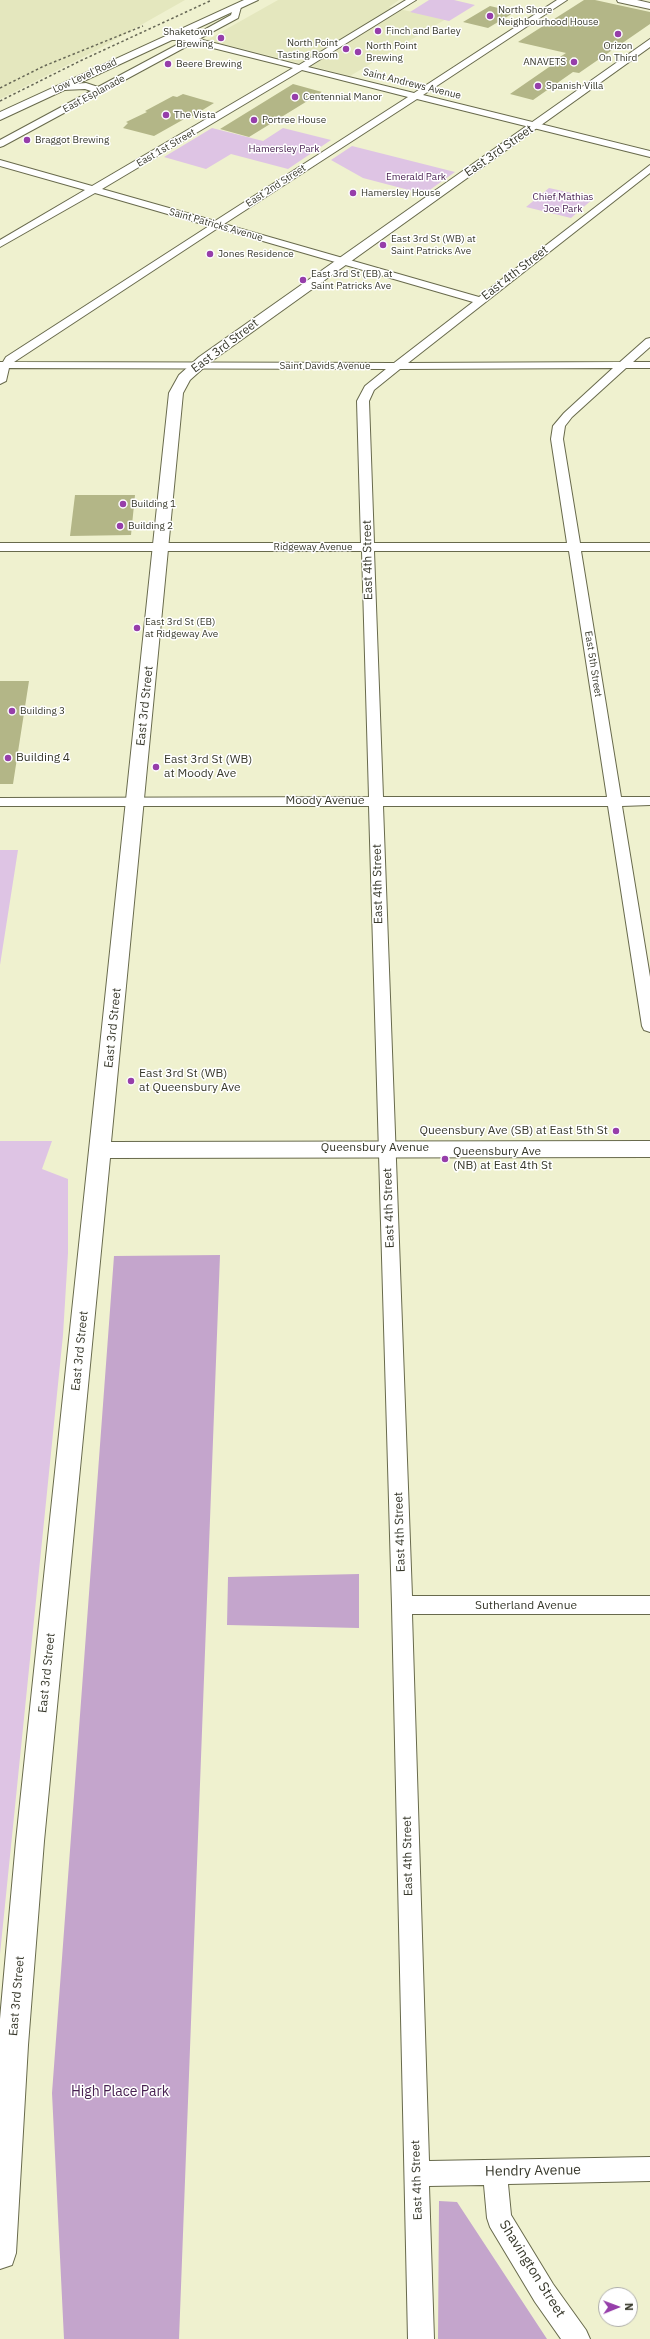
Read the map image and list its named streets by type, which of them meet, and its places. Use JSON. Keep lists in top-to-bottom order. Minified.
{"streets":{"street":["Low Level Road","Saint Andrews Avenue","East Esplanade","East 1st Street","East 3rd Street","East 2nd Street","Saint Patricks Avenue","East 4th Street","Saint Davids Avenue","Ridgeway Avenue","East 5th Street","Moody Avenue","Queensbury Avenue","Sutherland Avenue","Hendry Avenue","Shavington Street"]},"crossings":[["Low Level Road","Saint Andrews Avenue"],["Low Level Road","East Esplanade"],["Saint Andrews Avenue","East Esplanade"],["Saint Andrews Avenue","East 1st Street"],["Saint Andrews Avenue","East 3rd Street"],["Saint Andrews Avenue","East 2nd Street"],["East 1st Street","Saint Patricks Avenue"],["East 3rd Street","Saint Patricks Avenue"],["East 3rd Street","Saint Davids Avenue"],["East 3rd Street","Ridgeway Avenue"],["East 3rd Street","Moody Avenue"],["East 3rd Street","Queensbury Avenue"],["East 2nd Street","Saint Patricks Avenue"],["East 2nd Street","Saint Davids Avenue"],["Saint Patricks Avenue","East 4th Street"],["East 4th Street","Saint Davids Avenue"],["East 4th Street","Ridgeway Avenue"],["East 4th Street","Moody Avenue"],["East 4th Street","Queensbury Avenue"],["East 4th Street","Sutherland Avenue"],["East 4th Street","Hendry Avenue"],["Saint Davids Avenue","East 5th Street"],["Ridgeway Avenue","East 5th Street"],["East 5th Street","Moody Avenue"],["Hendry Avenue","Shavington Street"]],"parks":["Hamersley Park","Emerald Park","Chief Mathias Joe Park","High Place Park"],"places":["North Shore Neighbourhood House","Finch and Barley","Orizon On Third","Shaketown Brewing","North Point Tasting Room","North Point Brewing","ANAVETS","Beere Brewing","Spanish Villa","Centennial Manor","The Vista","Portree House","Braggot Brewing","Hamersley House","East 3rd St (WB) at Saint Patricks Ave","Jones Residence","East 3rd St (EB) at Saint Patricks Ave","Building 1","Building 2","East 3rd St (EB) at Ridgeway Ave","Building 3","Building 4","East 3rd St (WB) at Moody Ave","East 3rd St (WB) at Queensbury Ave","Queensbury Ave (SB) at East 5th St","Queensbury Ave (NB) at East 4th St"],"north":"right"}
